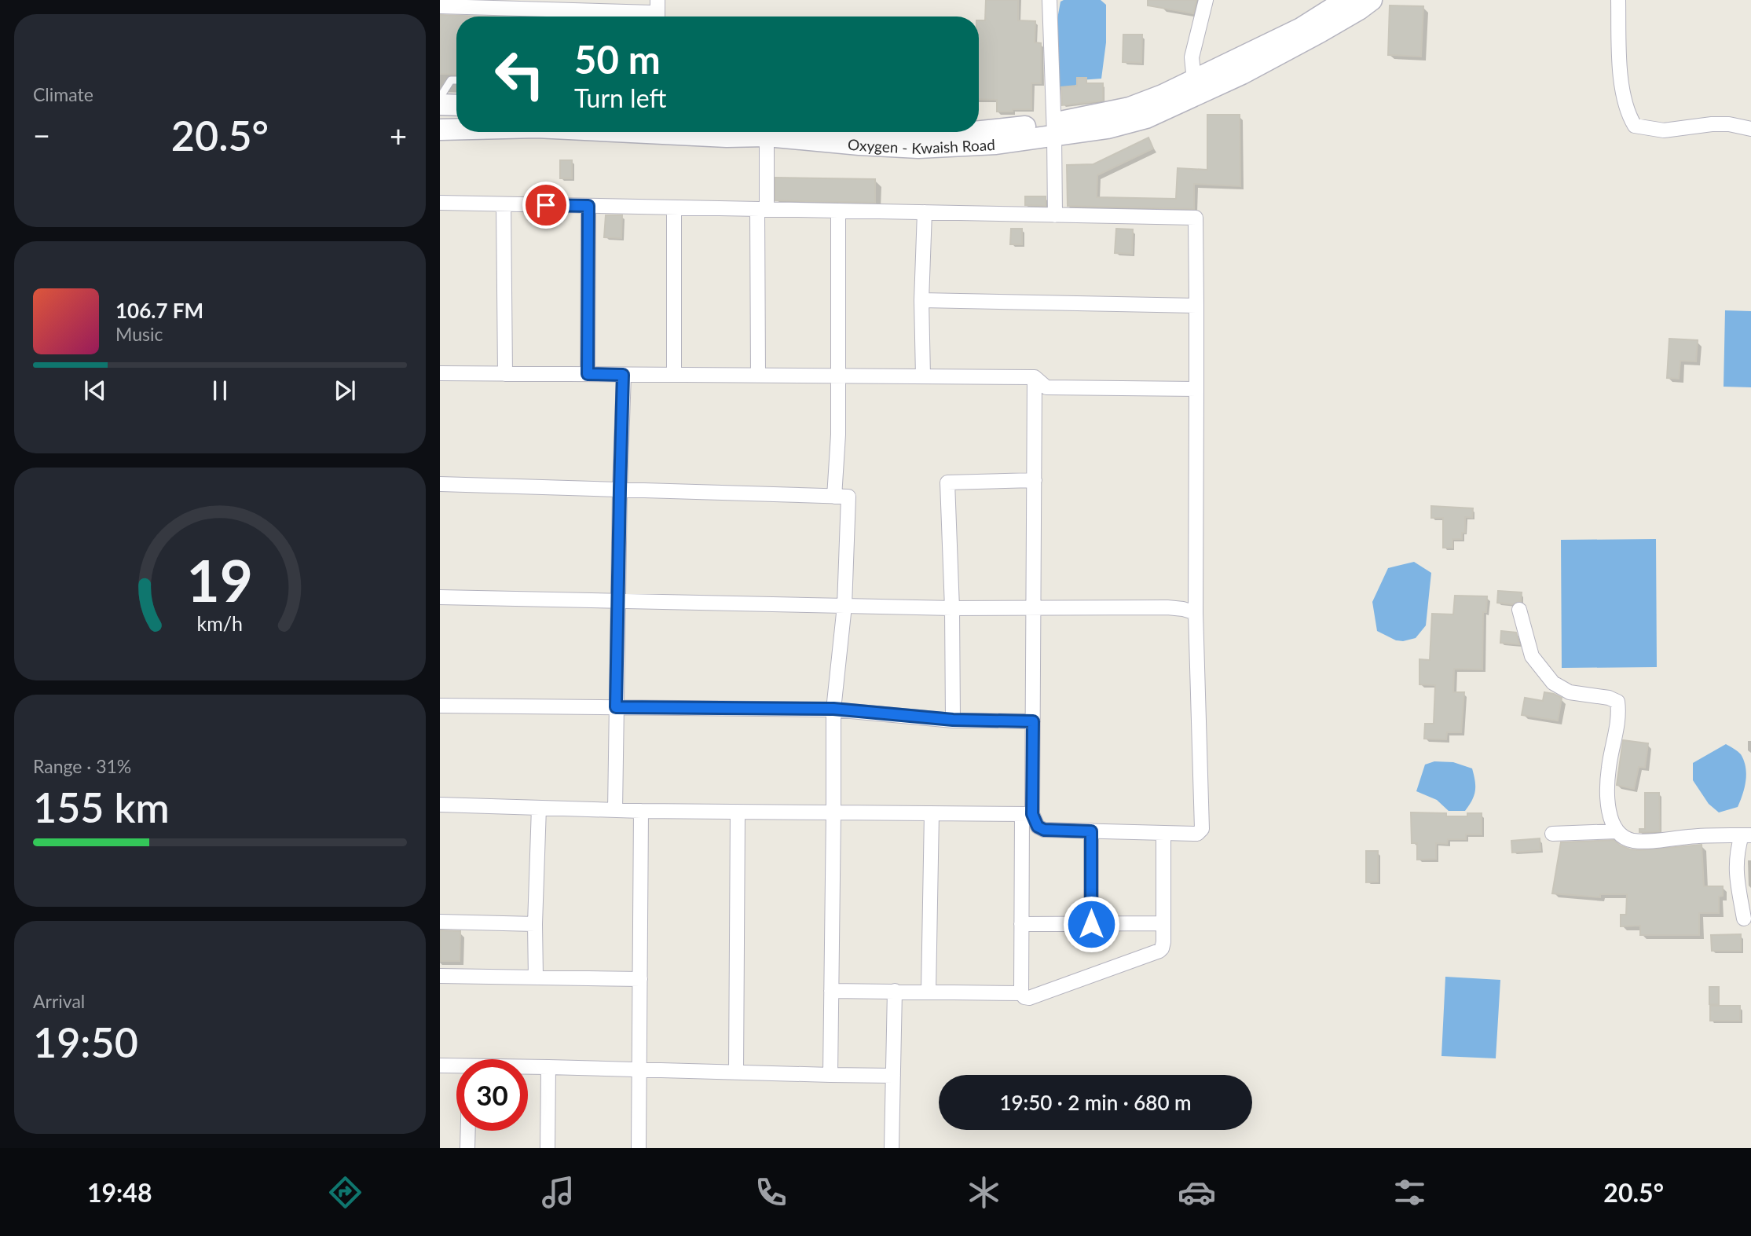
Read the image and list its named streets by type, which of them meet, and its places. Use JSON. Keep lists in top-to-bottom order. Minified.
{"streets":{"main road":["Oxygen - Kwaish Road"]},"page":{"tile":["Climate",["Range · 31%","155 km"],["Arrival","19:50"]],"turn":["50 m","Turn left"],"heat":["−","20.5°","+"],"song":["106.7 FM","Music"],"limit":"30","trip":"19:50 · 2 min · 680 m","tabs":["19:48","20.5°"],"gauge":["19","km/h"]}}
